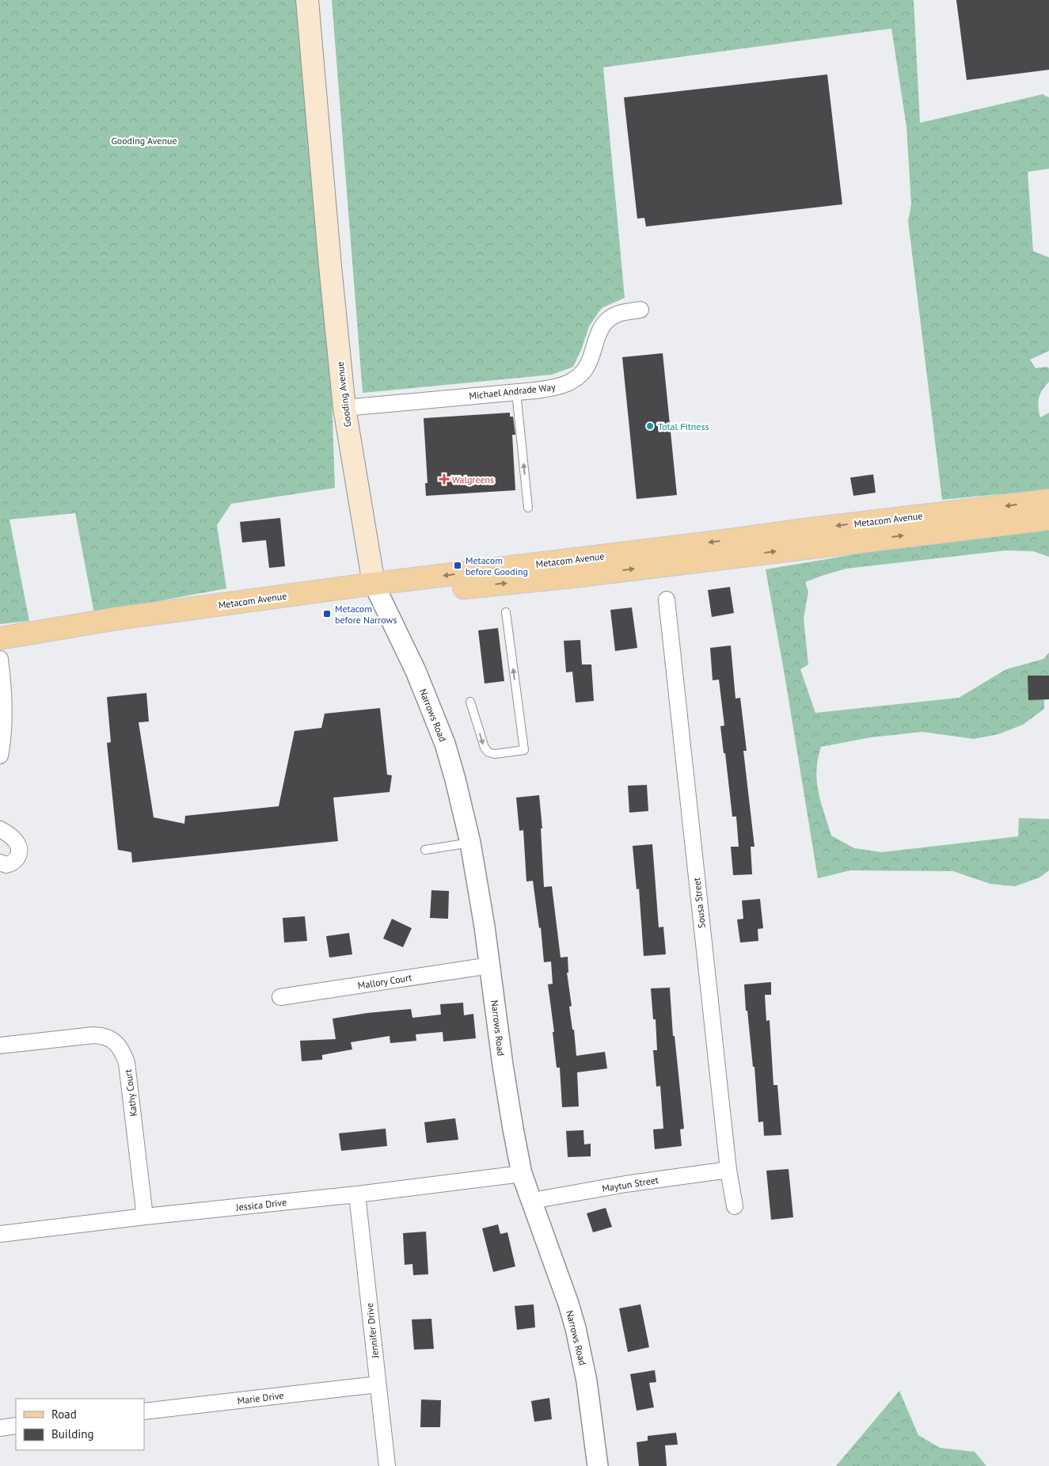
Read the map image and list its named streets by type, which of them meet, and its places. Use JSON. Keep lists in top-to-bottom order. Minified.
{"streets":{"main road":["Gooding Avenue","Metacom Avenue"],"street":["Michael Andrade Way","Narrows Road","Sousa Street","Mallory Court","Kathy Court","Maytun Street","Jessica Drive","Jennifer Drive","Marie Drive"]},"crossings":[["Michael Andrade Way","Gooding Avenue"],["Gooding Avenue","Metacom Avenue"],["Gooding Avenue","Narrows Road"],["Metacom Avenue","Narrows Road"],["Narrows Road","Mallory Court"],["Narrows Road","Maytun Street"],["Narrows Road","Jessica Drive"],["Sousa Street","Maytun Street"],["Kathy Court","Jessica Drive"],["Jessica Drive","Jennifer Drive"],["Jennifer Drive","Marie Drive"]],"parks":["Gooding Avenue"],"places":{"other":["Total Fitness"],"health":["Walgreens"],"transit":["Metacom before Gooding","Metacom before Narrows"]},"legend":["Road","Building"]}
